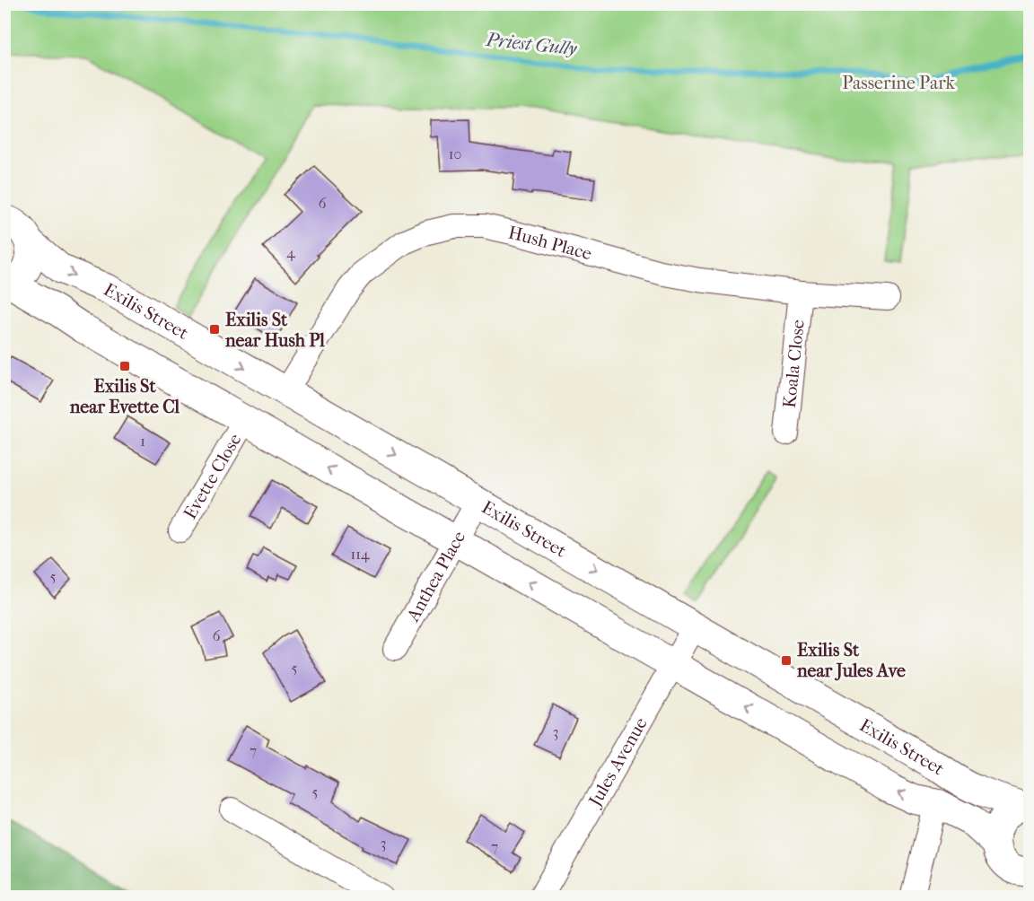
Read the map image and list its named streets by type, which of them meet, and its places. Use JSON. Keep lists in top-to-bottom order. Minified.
{"streets":{"street":["Hush Place","Exilis Street","Koala Close","Evette Close","Anthea Place","Jules Avenue"]},"crossings":[["Hush Place","Exilis Street"],["Hush Place","Koala Close"],["Exilis Street","Evette Close"],["Exilis Street","Anthea Place"],["Exilis Street","Jules Avenue"]],"water":["Priest Gully"],"parks":["Passerine Park"],"places":{"transit":["Exilis St near Hush Pl","Exilis St near Evette Cl","Exilis St near Jules Ave"]},"house_numbers":["10","6","4","1","114","5","6","5","3","7","5","3","7"]}
